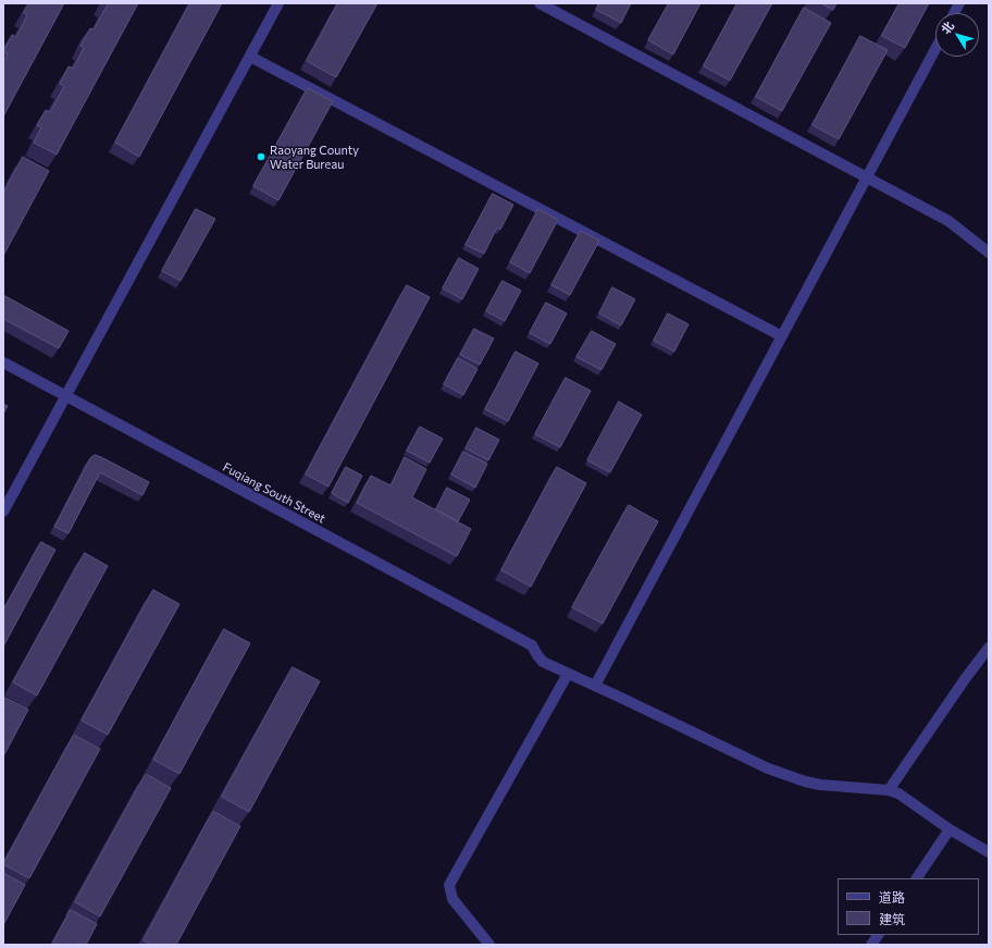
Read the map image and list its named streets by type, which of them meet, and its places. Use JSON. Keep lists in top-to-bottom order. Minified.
{"streets":{"street":["Fuqiang South Street"]},"places":["Raoyang County Water Bureau"],"legend":["道路","建筑"],"north":"top left"}
